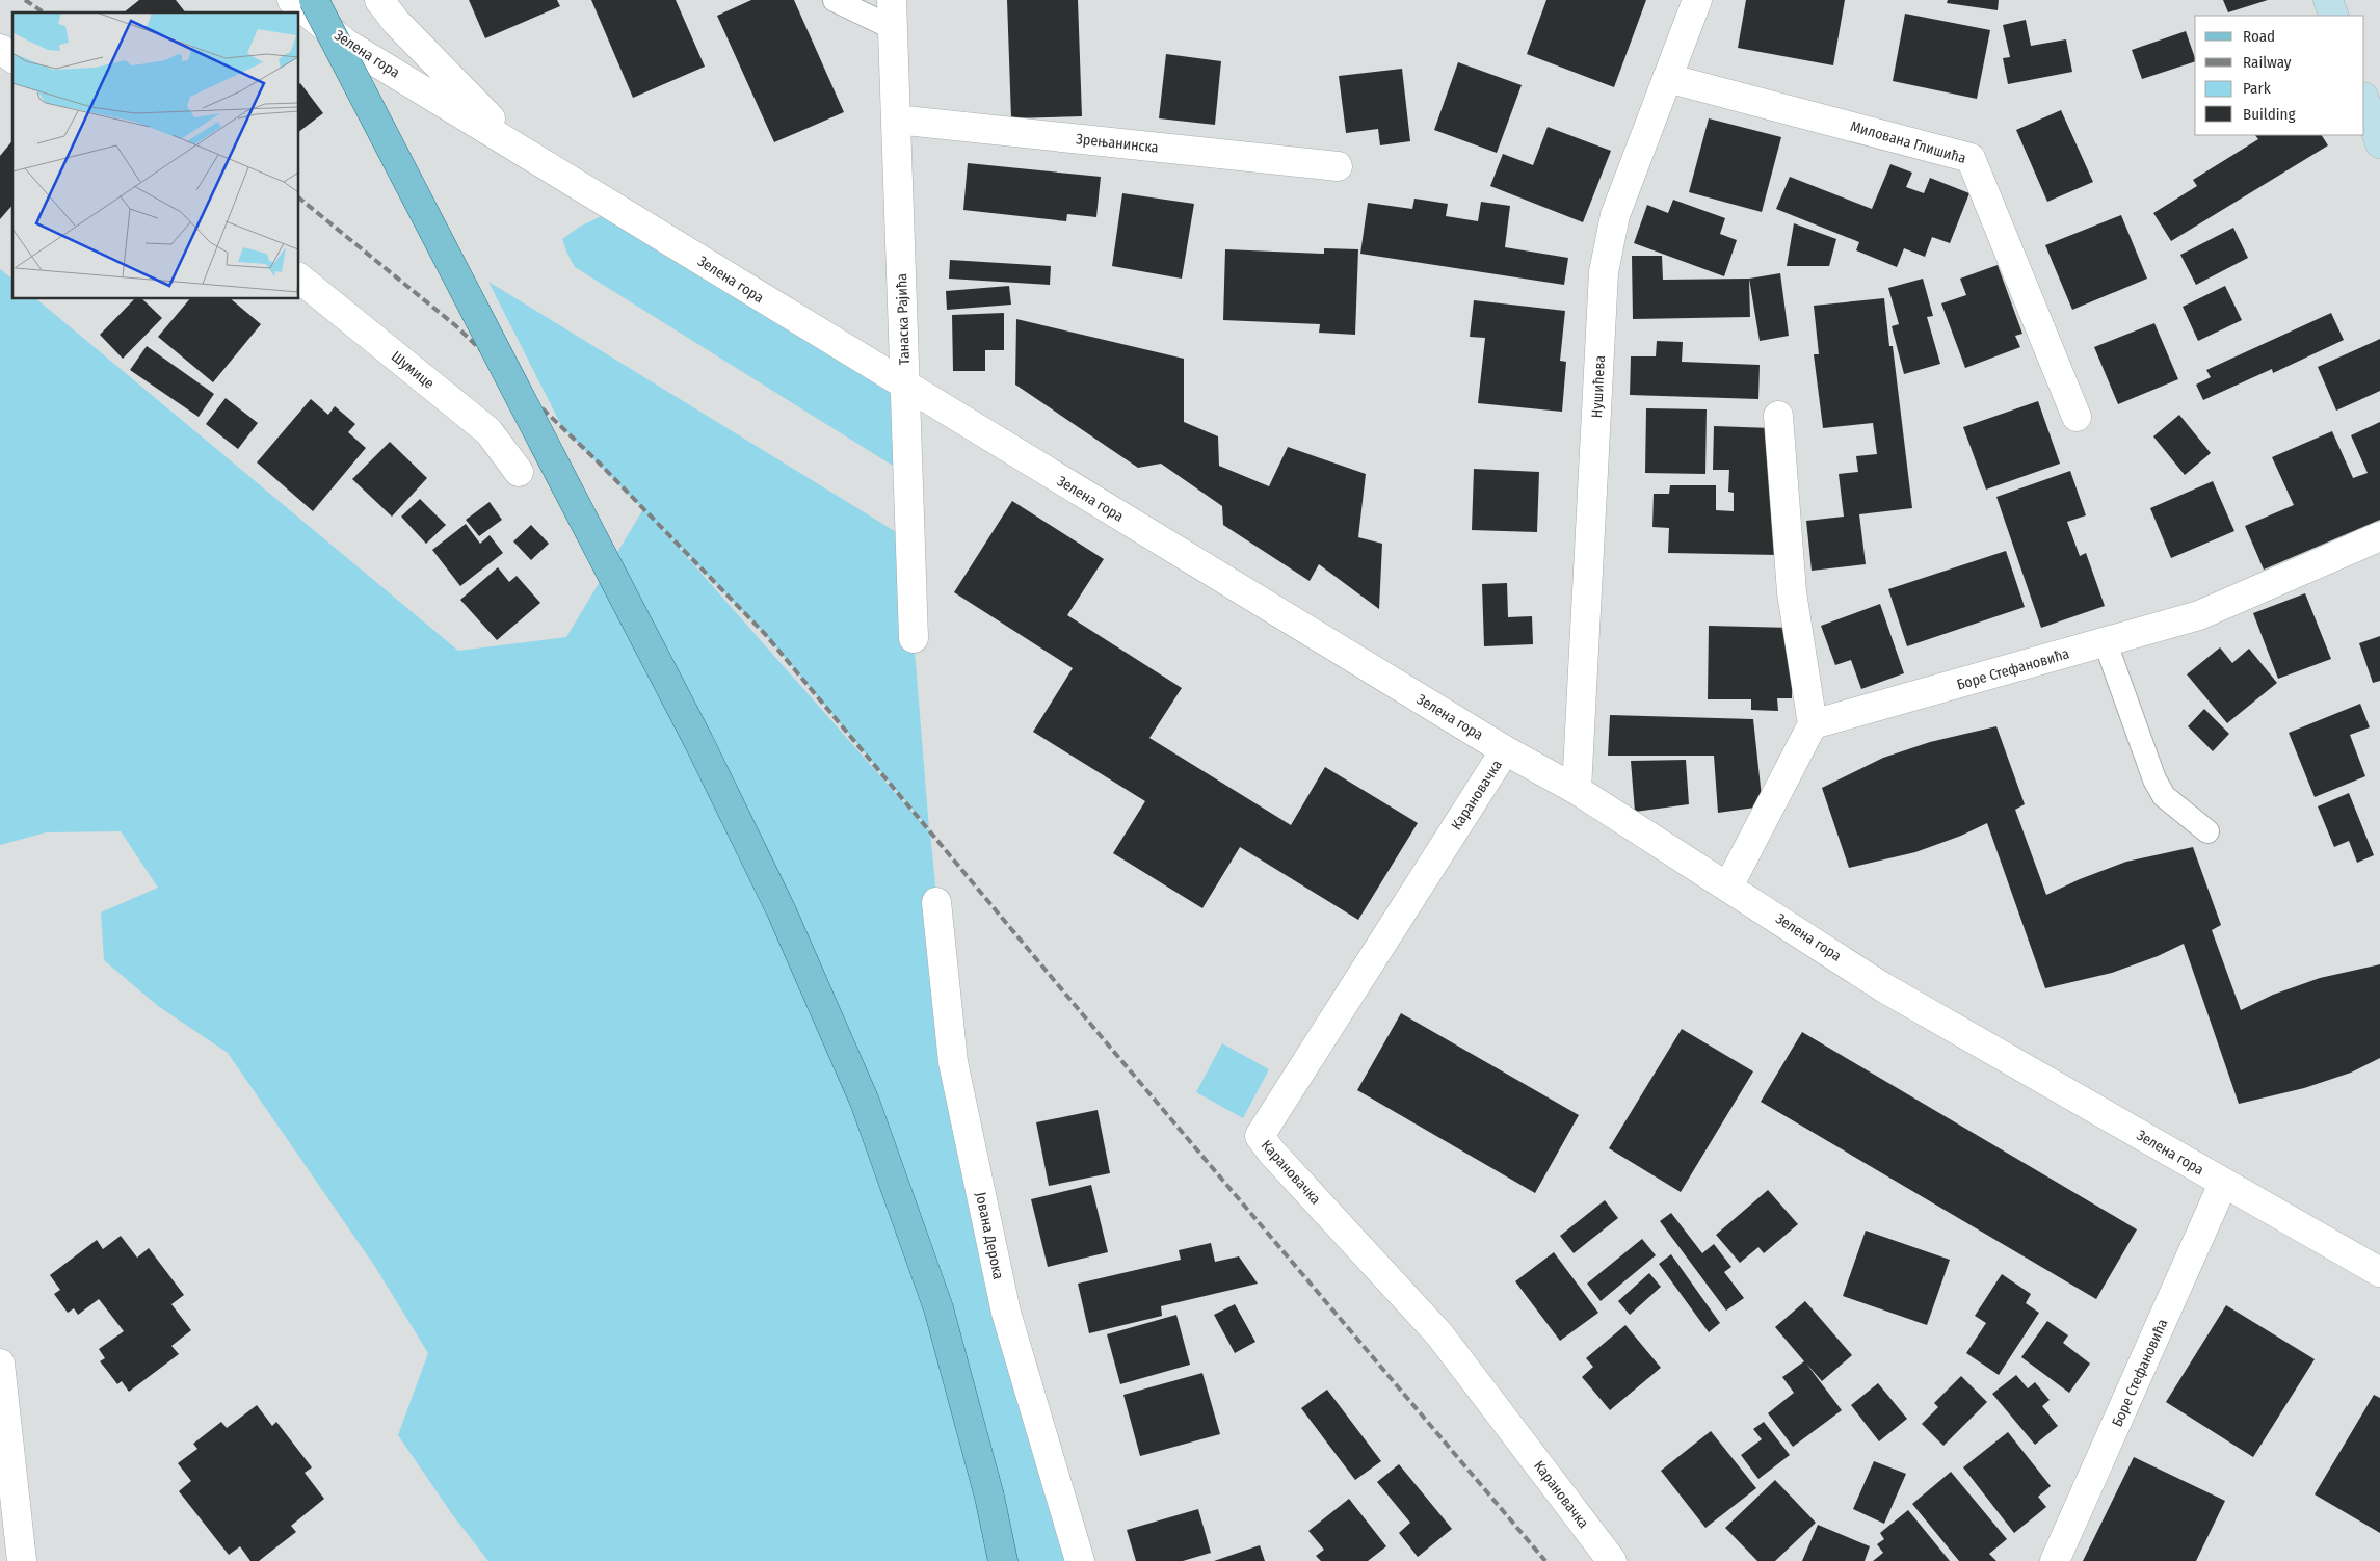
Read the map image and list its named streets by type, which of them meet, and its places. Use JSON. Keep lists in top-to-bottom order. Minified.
{"streets":{"street":["Зелена гора","Милована Глишића","Зрењанинска","Танаска Рајића","Шумице","Нушићева","Боре Стефановића","Карановачка","Јована Дерока"]},"crossings":[["Зелена гора","Танаска Рајића"],["Зелена гора","Нушићева"],["Зелена гора","Боре Стефановића"],["Зелена гора","Карановачка"],["Милована Глишића","Нушићева"],["Зрењанинска","Танаска Рајића"]],"legend":["Road","Railway","Park","Building"]}
